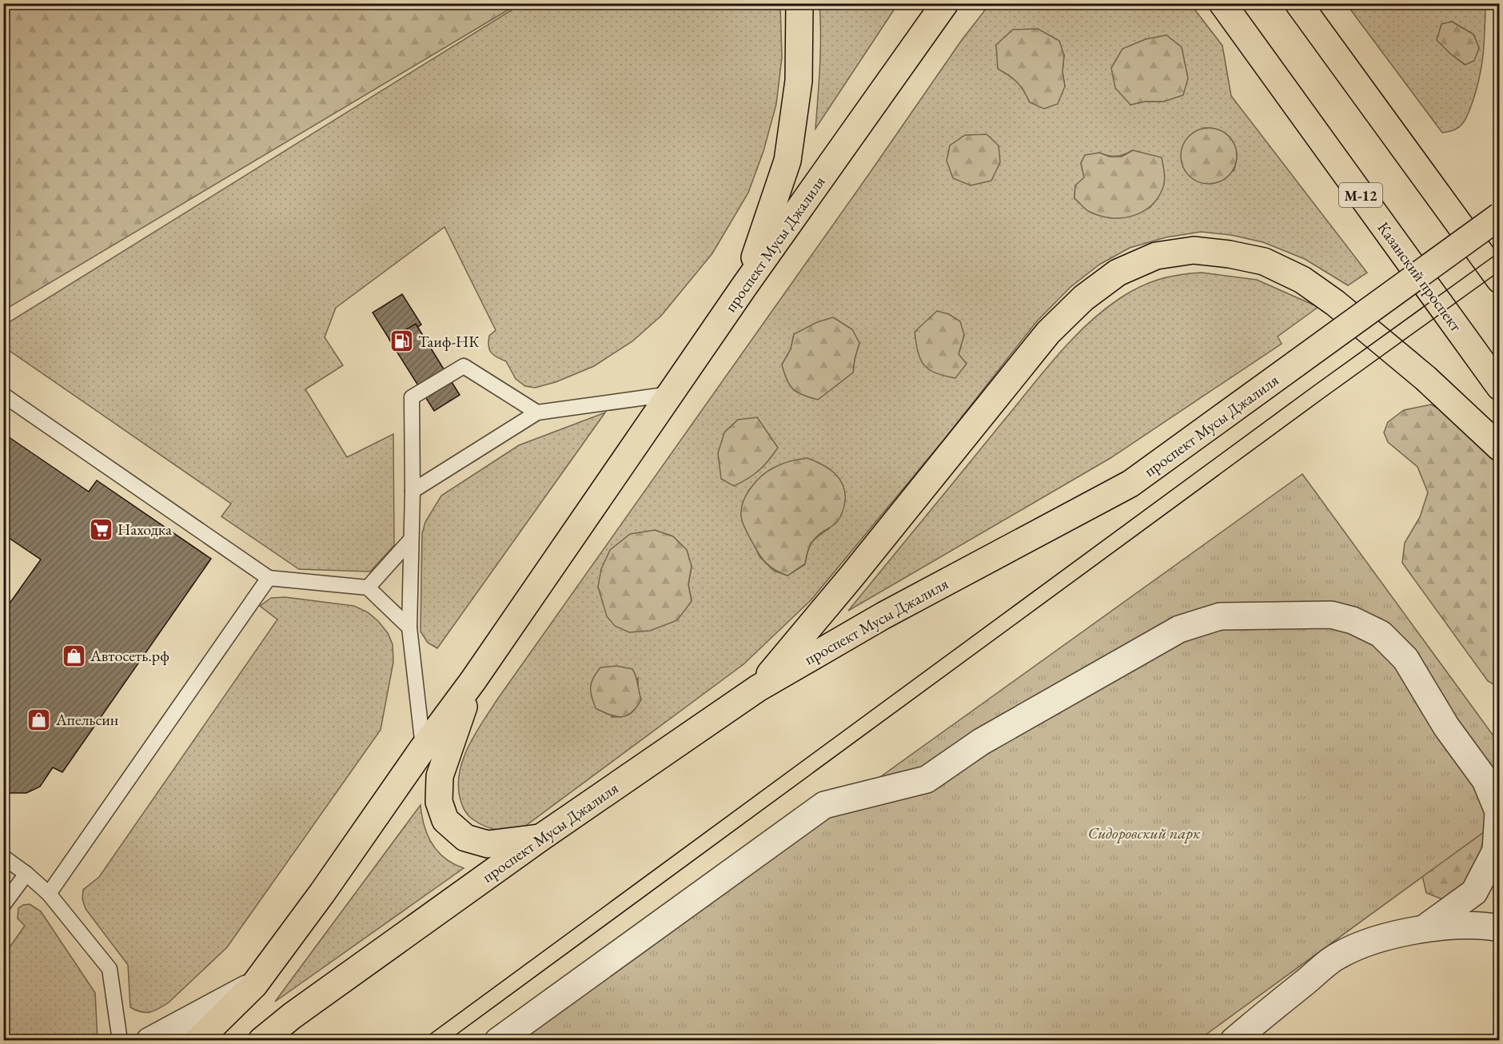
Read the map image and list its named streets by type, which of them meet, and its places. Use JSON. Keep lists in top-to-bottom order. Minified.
{"streets":{"main road":["М-12","проспект Мусы Джалиля","Казанский проспект"]},"parks":["Сидоровский парк"],"places":{"fuel station":["Таиф-НК"],"supermarket":["Находка"],"shop":["Автосеть.рф","Апельсин"]}}
